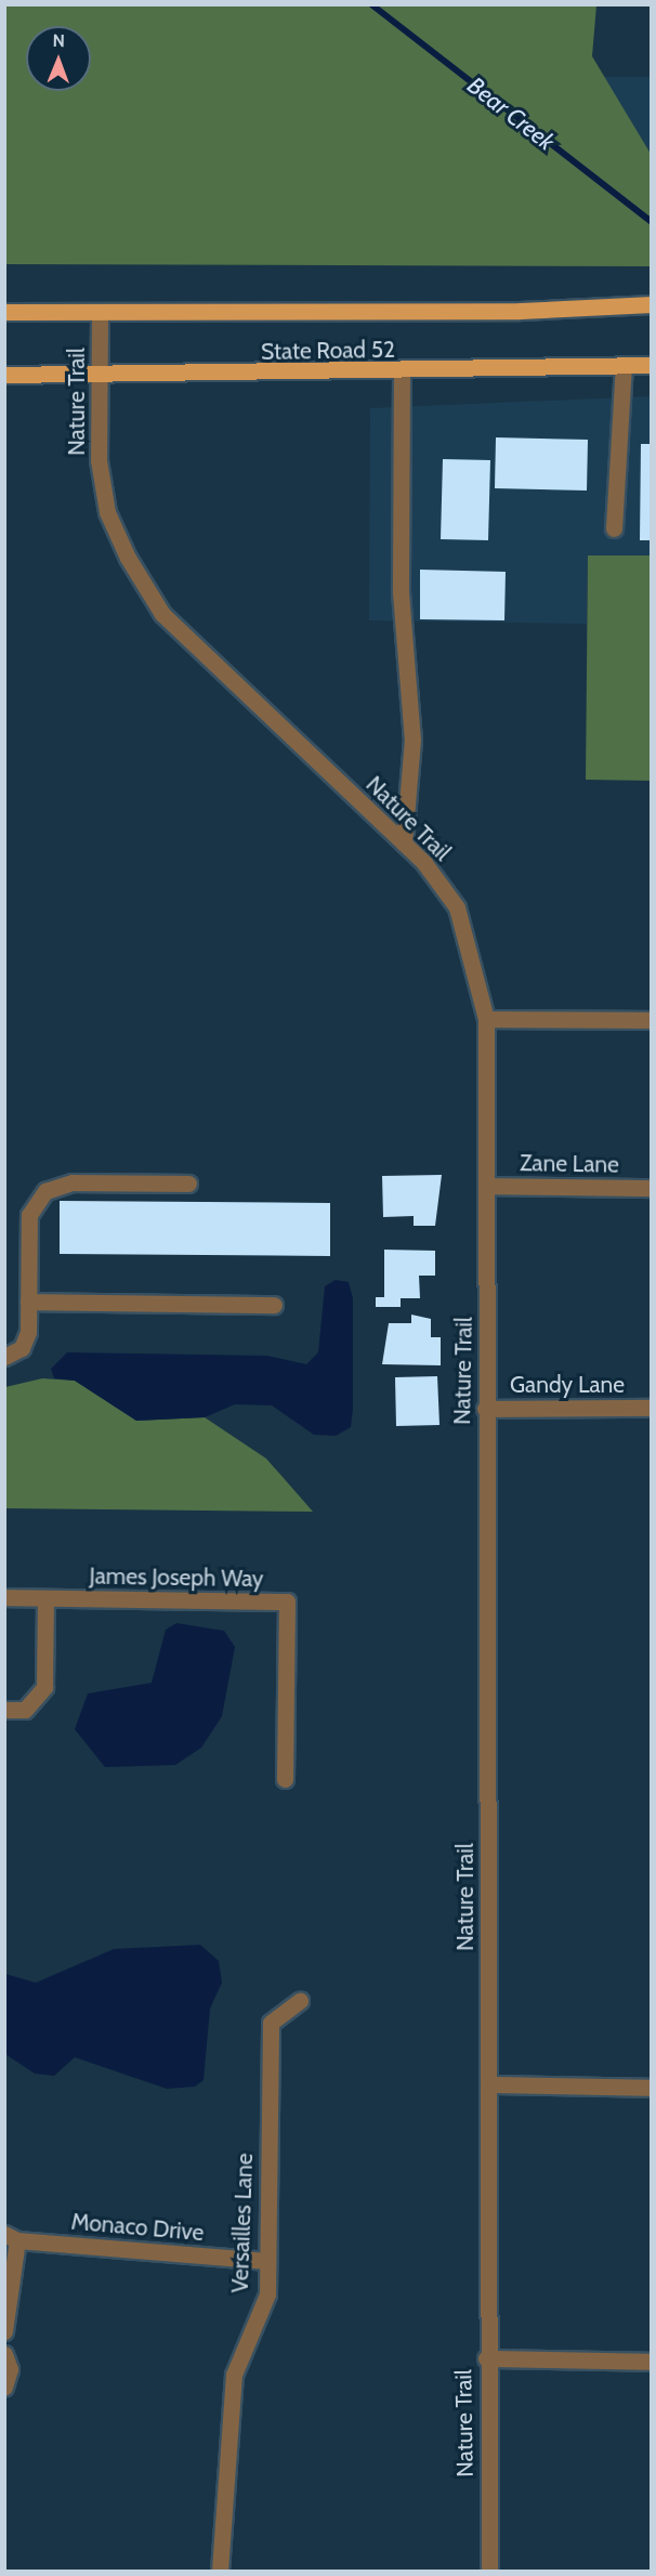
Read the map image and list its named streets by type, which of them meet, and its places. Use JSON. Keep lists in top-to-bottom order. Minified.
{"streets":{"main road":["State Road 52"],"street":["Nature Trail","Zane Lane","Gandy Lane","James Joseph Way","Versailles Lane","Monaco Drive"]},"crossings":[["State Road 52","Nature Trail"],["Nature Trail","Zane Lane"],["Nature Trail","Gandy Lane"],["Versailles Lane","Monaco Drive"]],"water":["Bear Creek"],"north":"top"}
